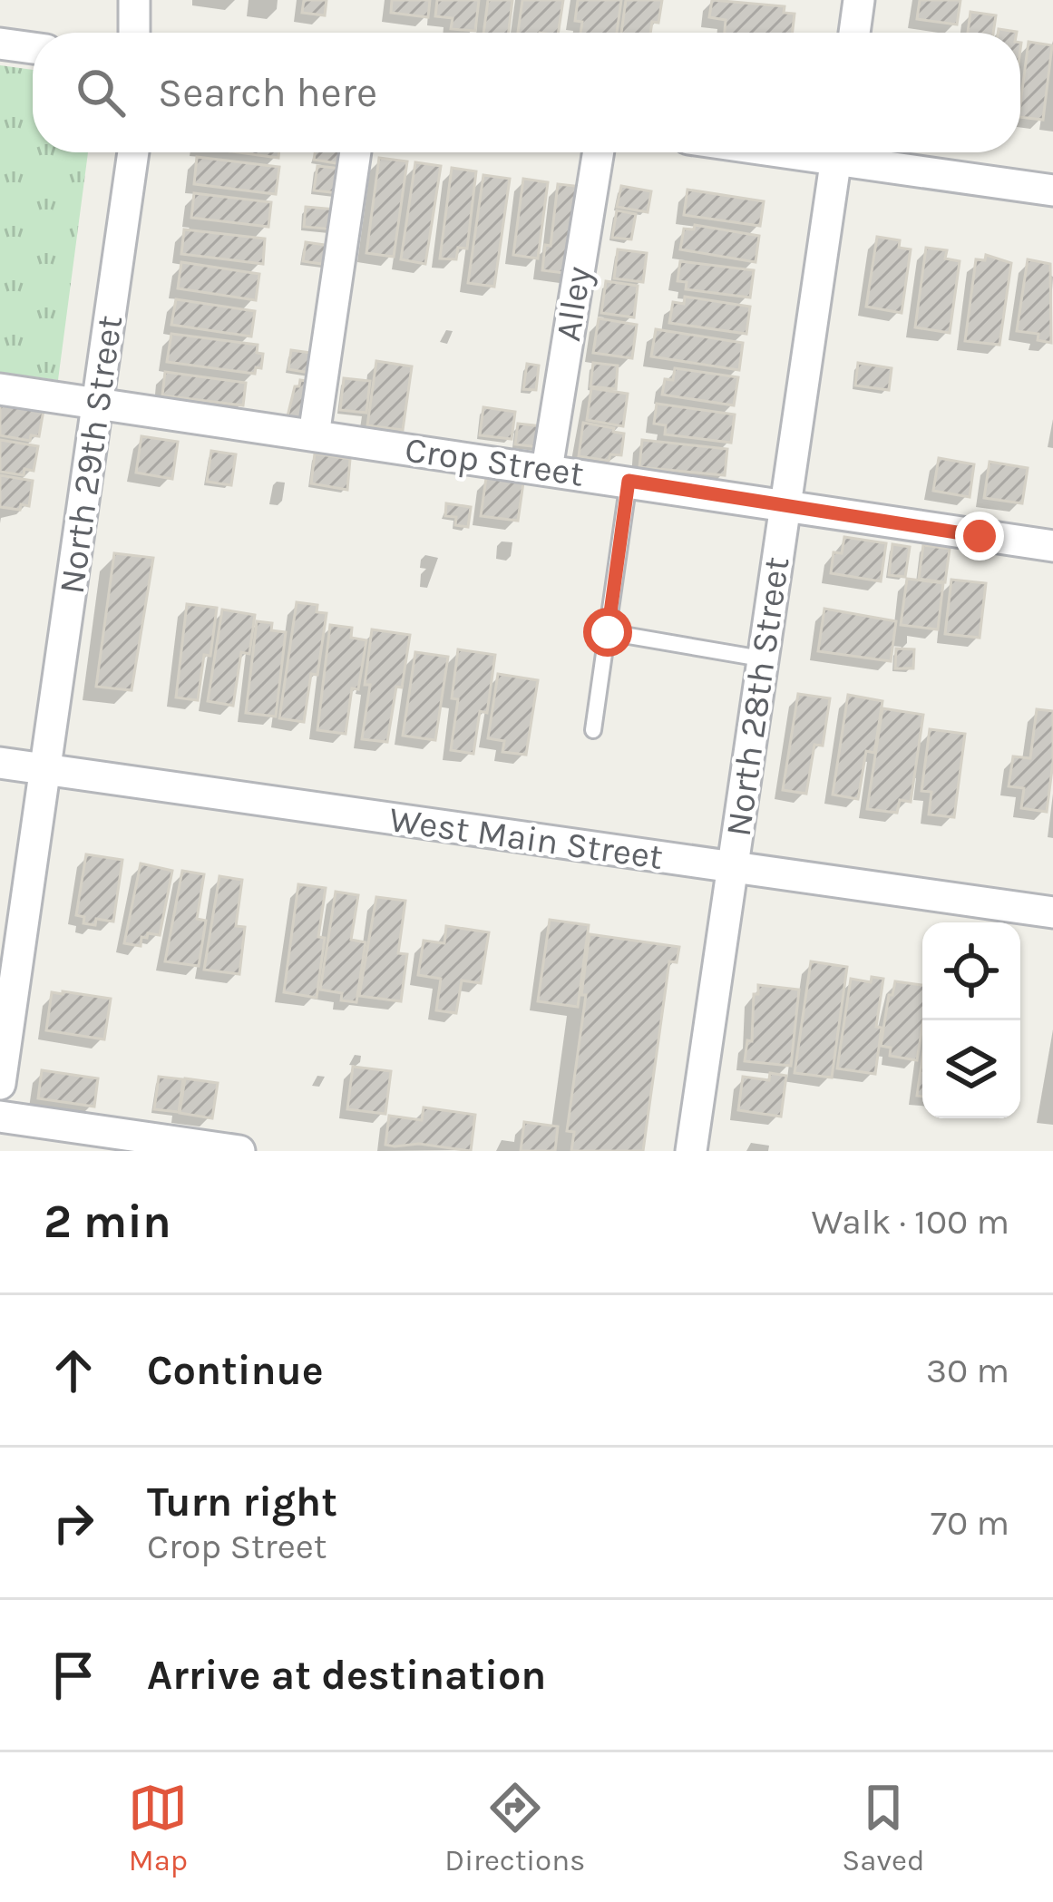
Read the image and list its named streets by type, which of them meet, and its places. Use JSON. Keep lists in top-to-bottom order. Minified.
{"streets":{"street":["Alley","North 29th Street","Crop Street","North 28th Street","West Main Street"]},"crossings":[["Alley","Crop Street"],["North 29th Street","Crop Street"],["North 29th Street","West Main Street"],["Crop Street","North 28th Street"],["North 28th Street","West Main Street"]],"page":{"search":"Search here","heading":["2 min","Walk · 100 m"],"list":[["Continue","30 m"],["Turn right","Crop Street","70 m"],"Arrive at destination"],"nav":["Map","Directions","Saved"]}}
